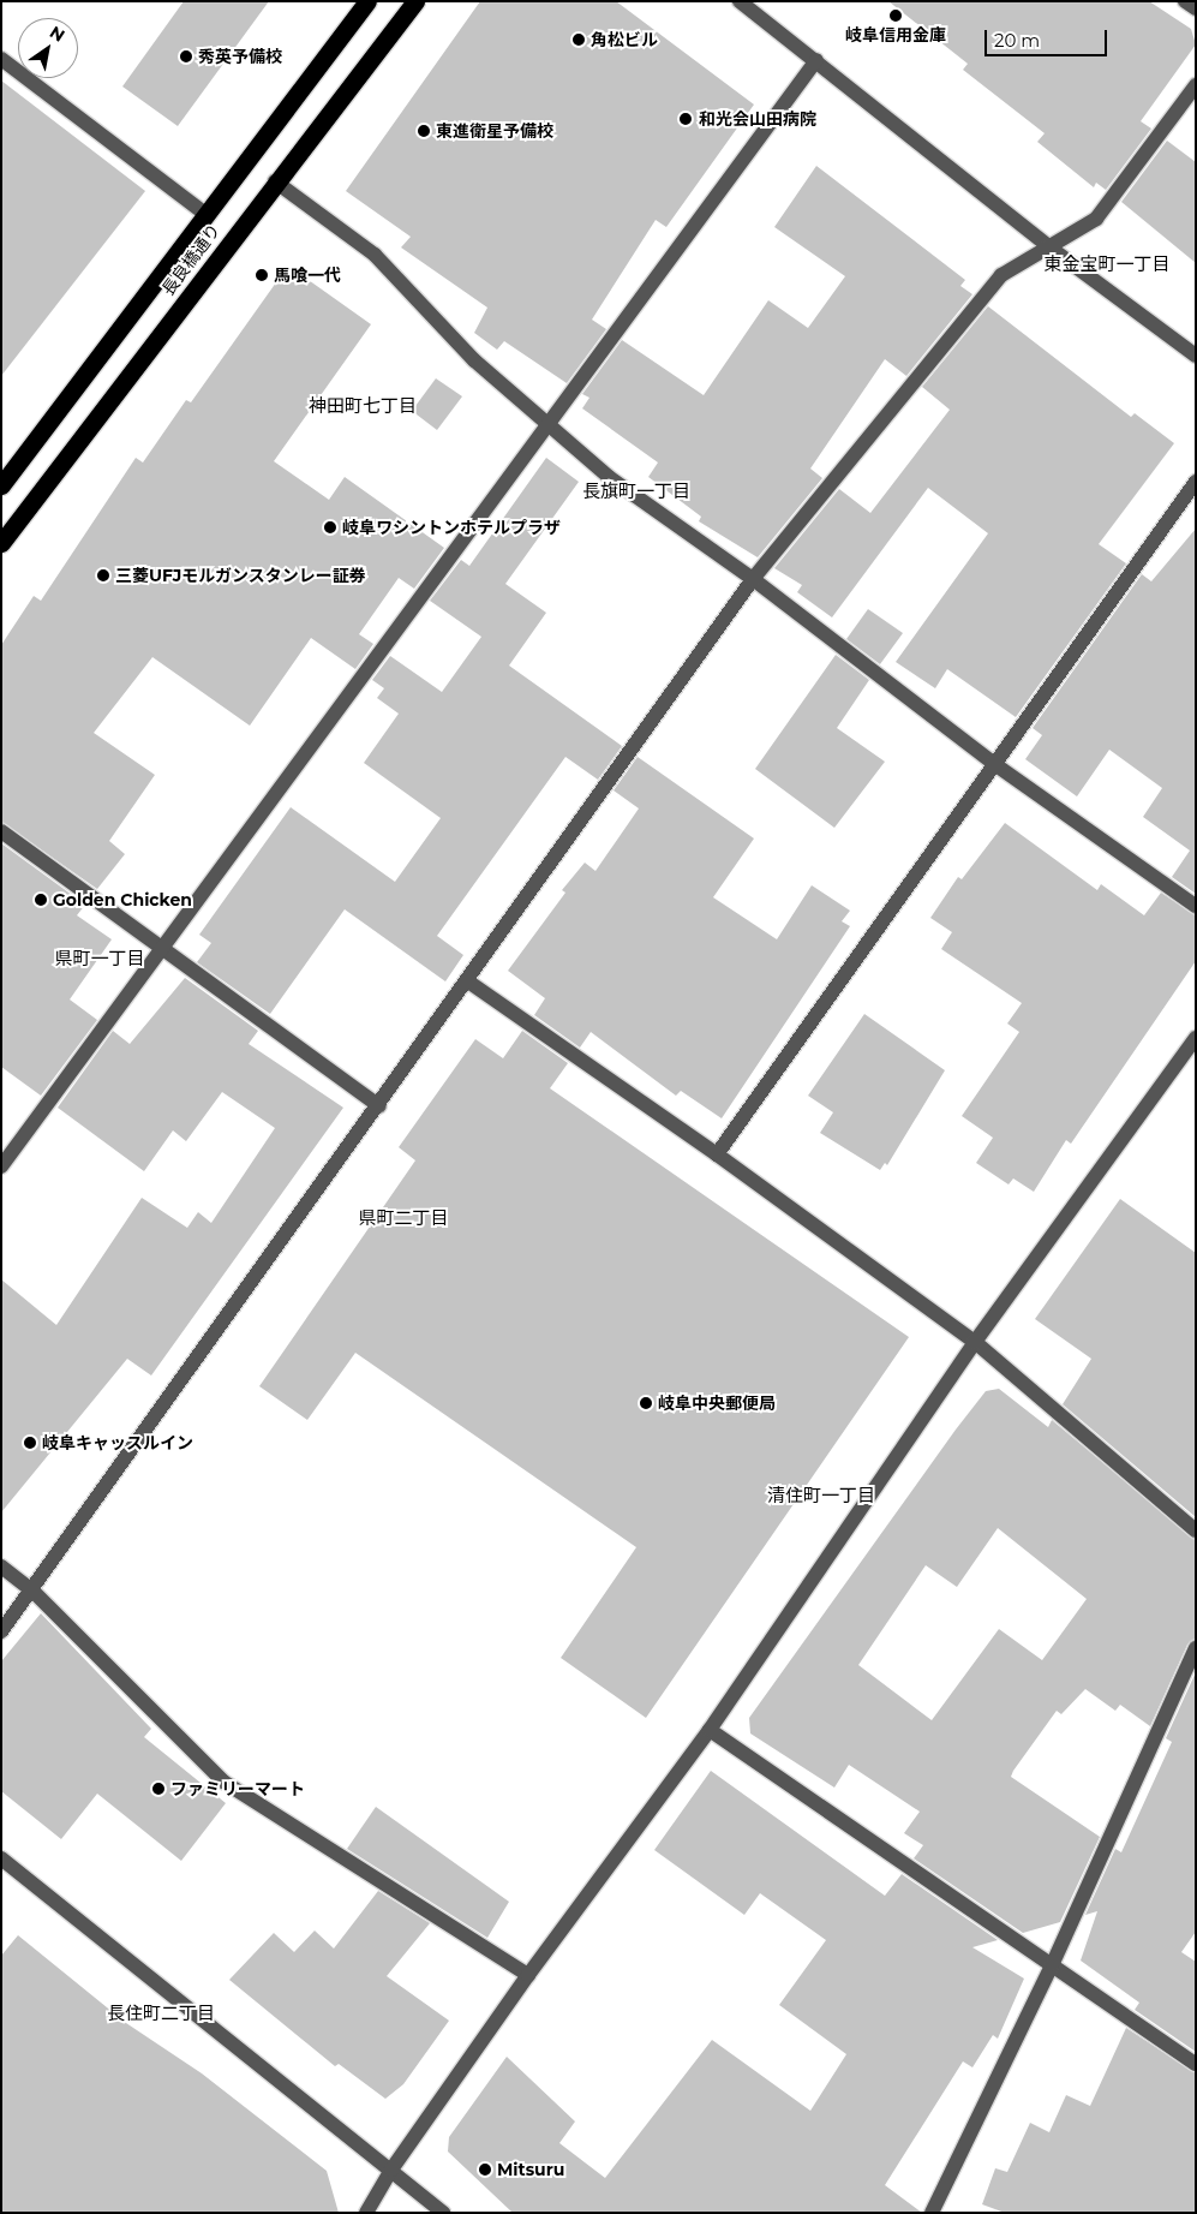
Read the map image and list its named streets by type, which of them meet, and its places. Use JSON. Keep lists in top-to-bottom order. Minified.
{"streets":{"highway":["長良橋通り"]},"districts":["東金宝町一丁目","神田町七丁目","長旗町一丁目","県町一丁目","県町二丁目","清住町一丁目","長住町二丁目"],"places":["岐阜信用金庫","角松ビル","秀英予備校","和光会山田病院","東進衛星予備校","馬喰一代","岐阜ワシントンホテルプラザ","三菱UFJモルガンスタンレー証券","Golden Chicken","岐阜中央郵便局","岐阜キャッスルイン","ファミリーマート","Mitsuru"],"scale_bar":"20 m","north":"top right"}
